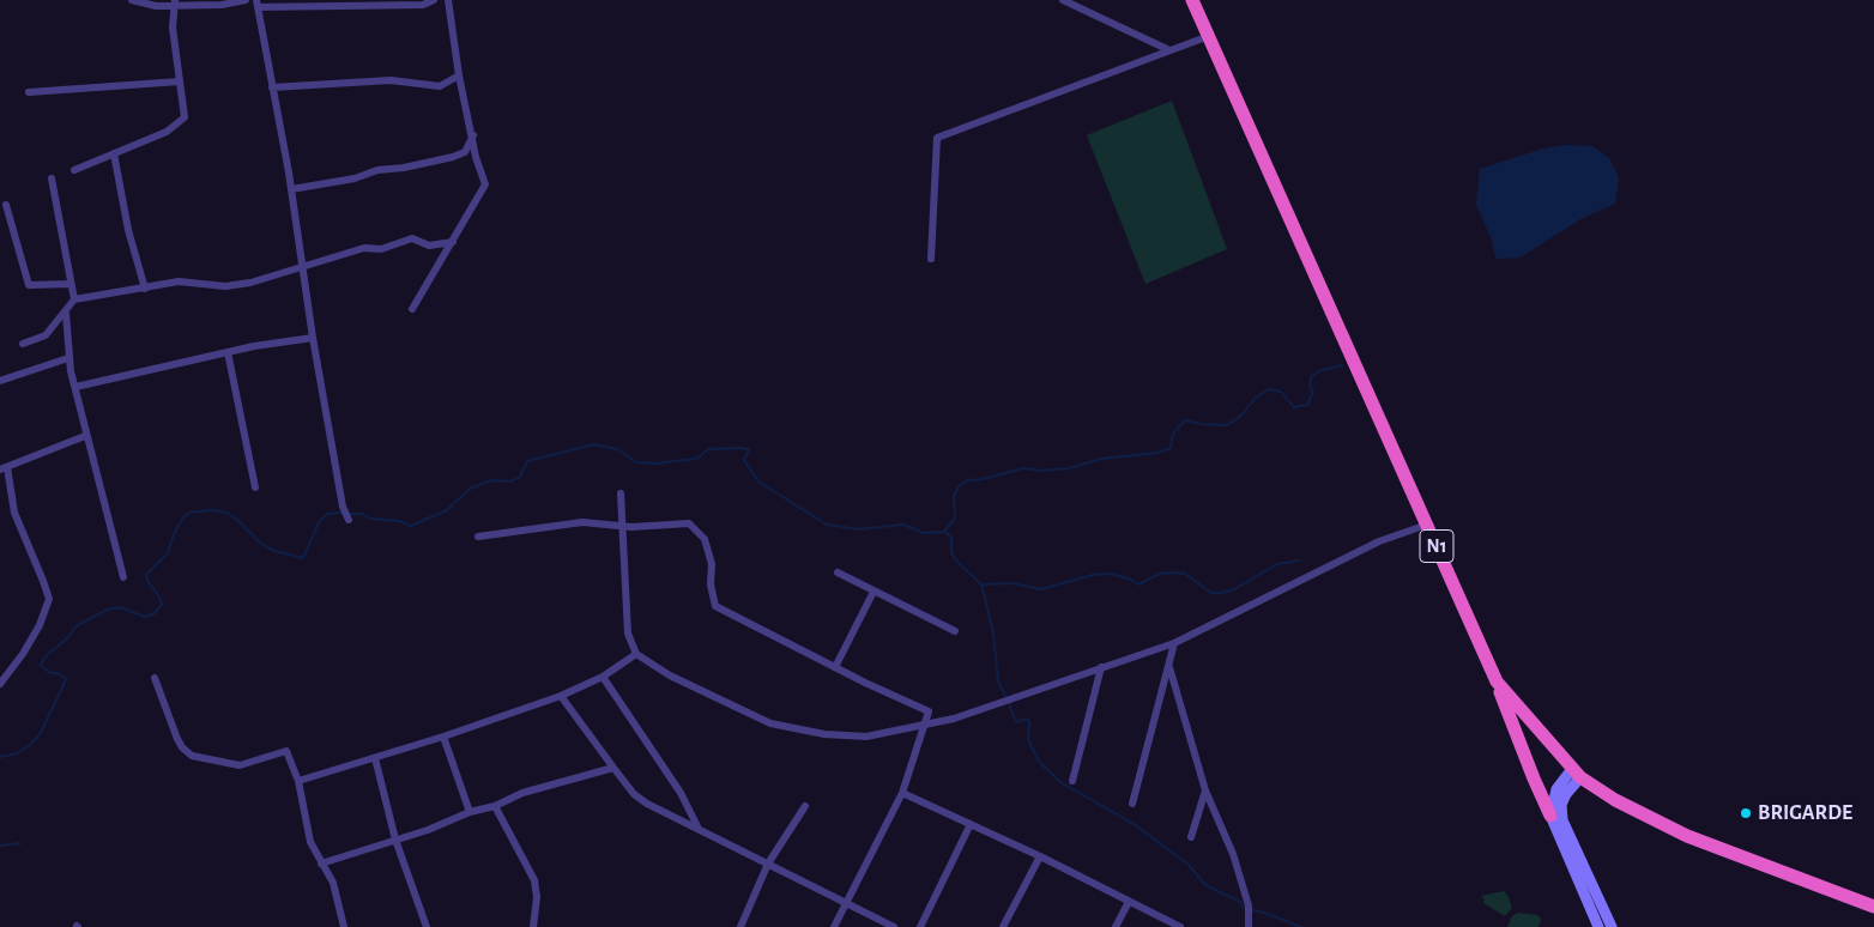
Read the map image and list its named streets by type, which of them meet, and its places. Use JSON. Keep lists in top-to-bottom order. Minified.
{"streets":{"highway":["N1"]},"places":["BRIGARDE"]}
